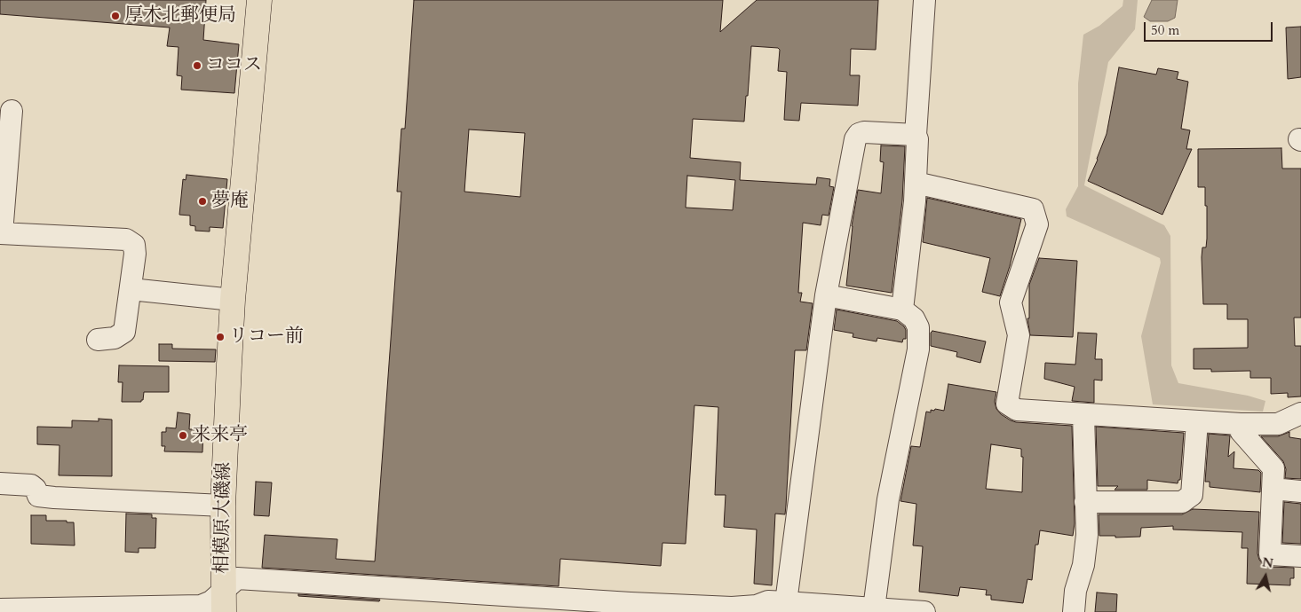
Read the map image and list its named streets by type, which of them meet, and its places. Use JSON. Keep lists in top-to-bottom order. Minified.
{"streets":{"main road":["相模原大磯線"]},"places":["厚木北郵便局","ココス","夢庵","リコー前","来来亭"],"scale_bar":"50 m","north":"top"}
